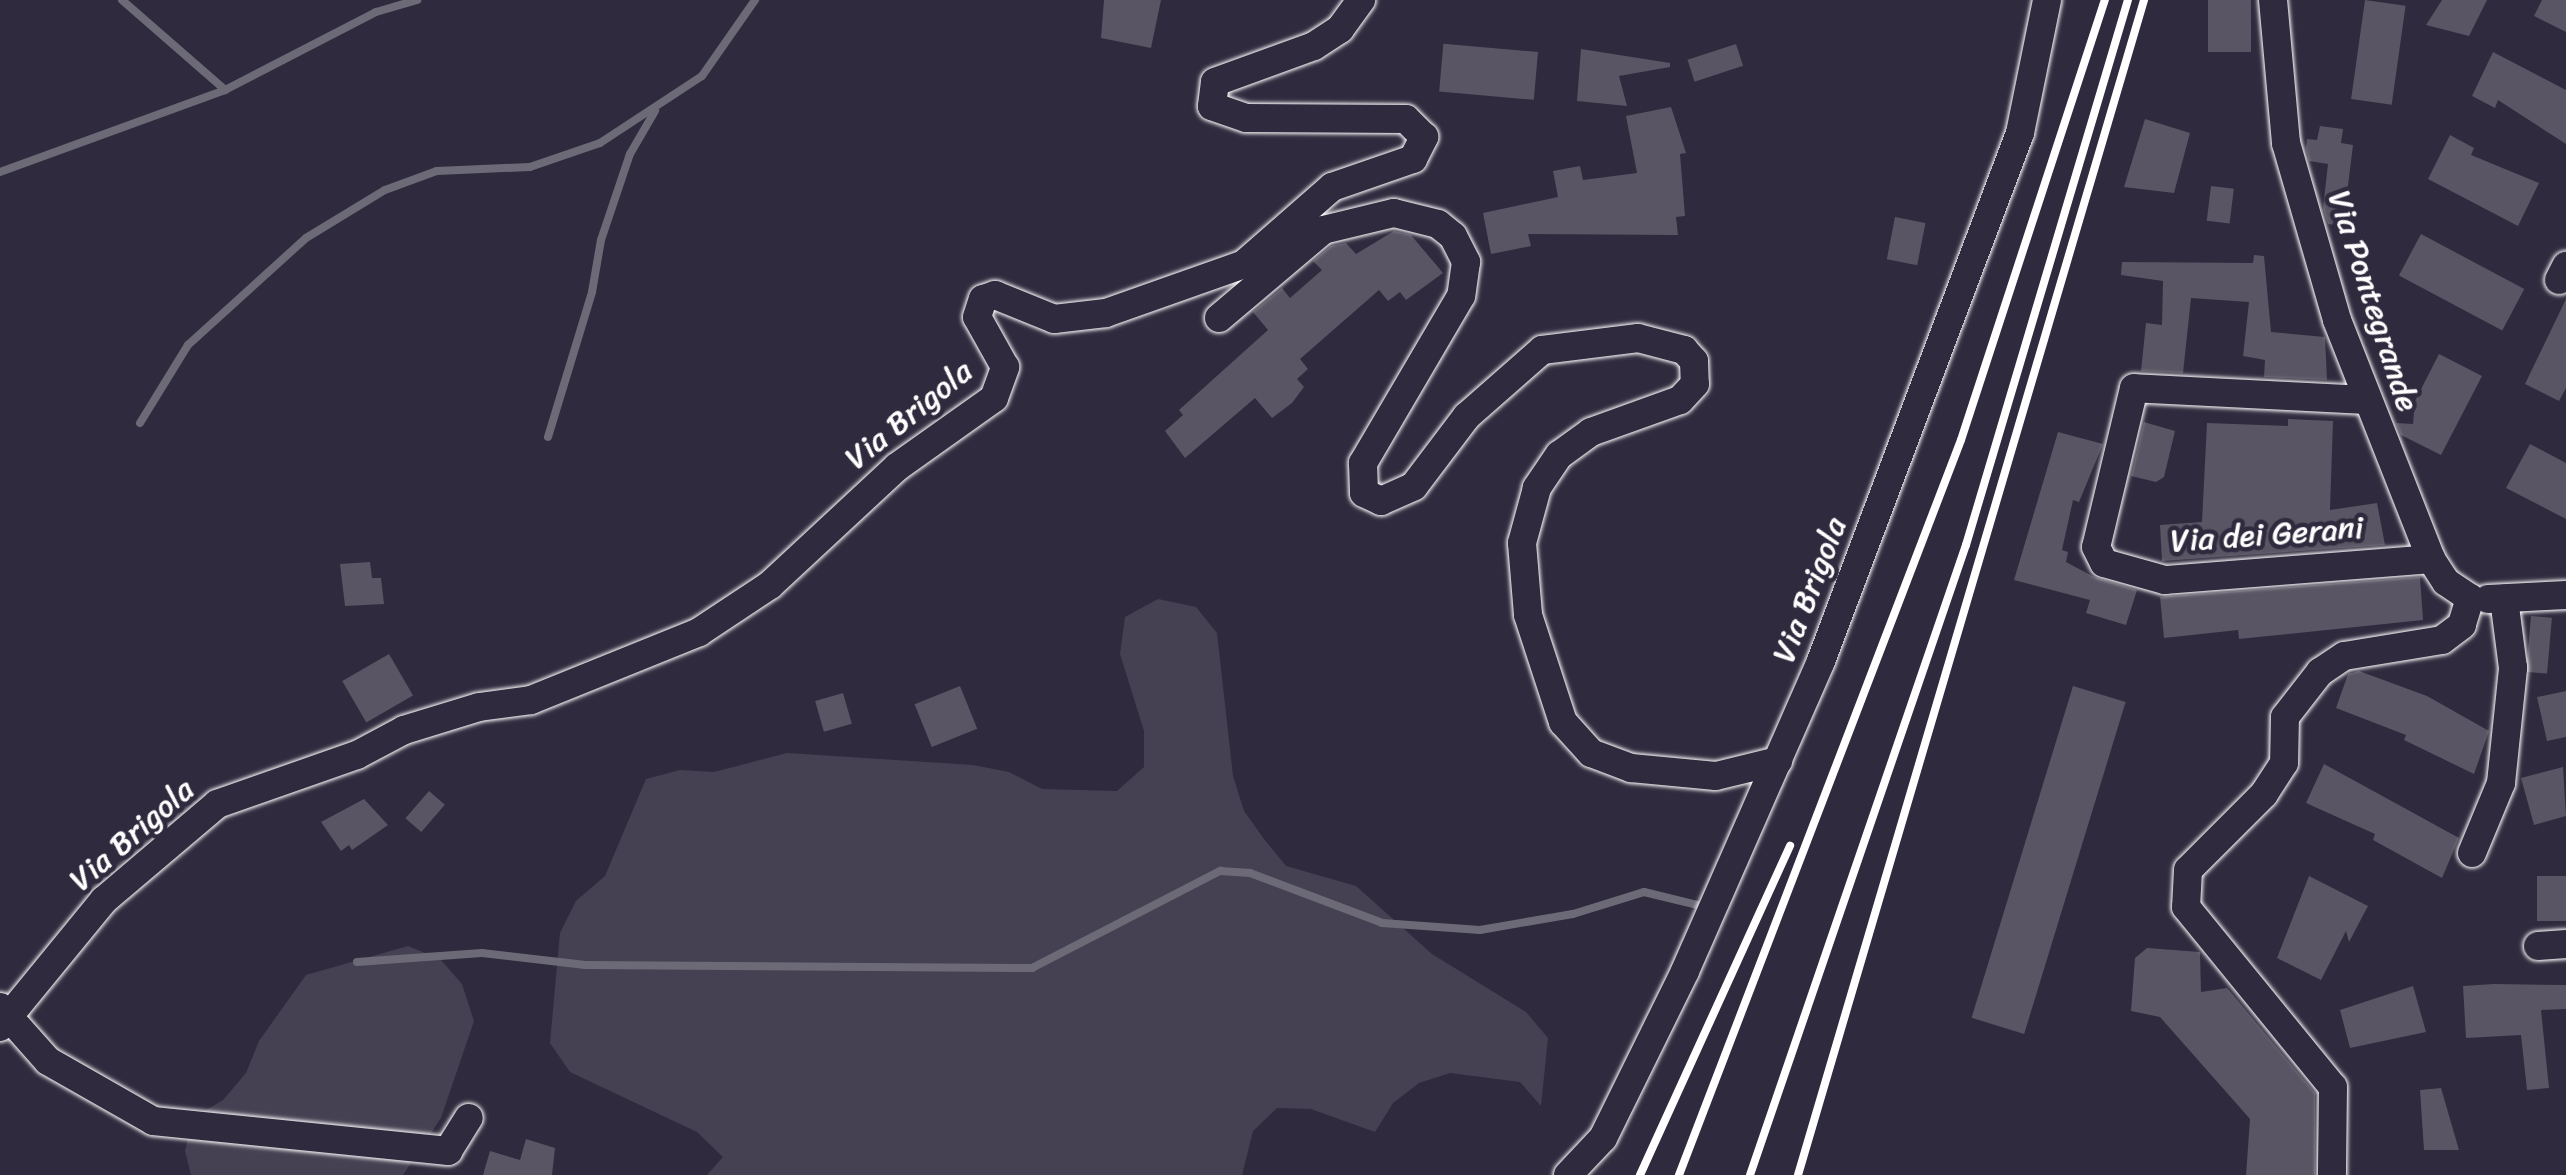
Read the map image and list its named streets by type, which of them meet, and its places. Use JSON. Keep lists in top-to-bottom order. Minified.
{"streets":{"street":["Via Pontegrande","Via Brigola","Via dei Gerani"]},"crossings":[["Via Pontegrande","Via dei Gerani"]]}
